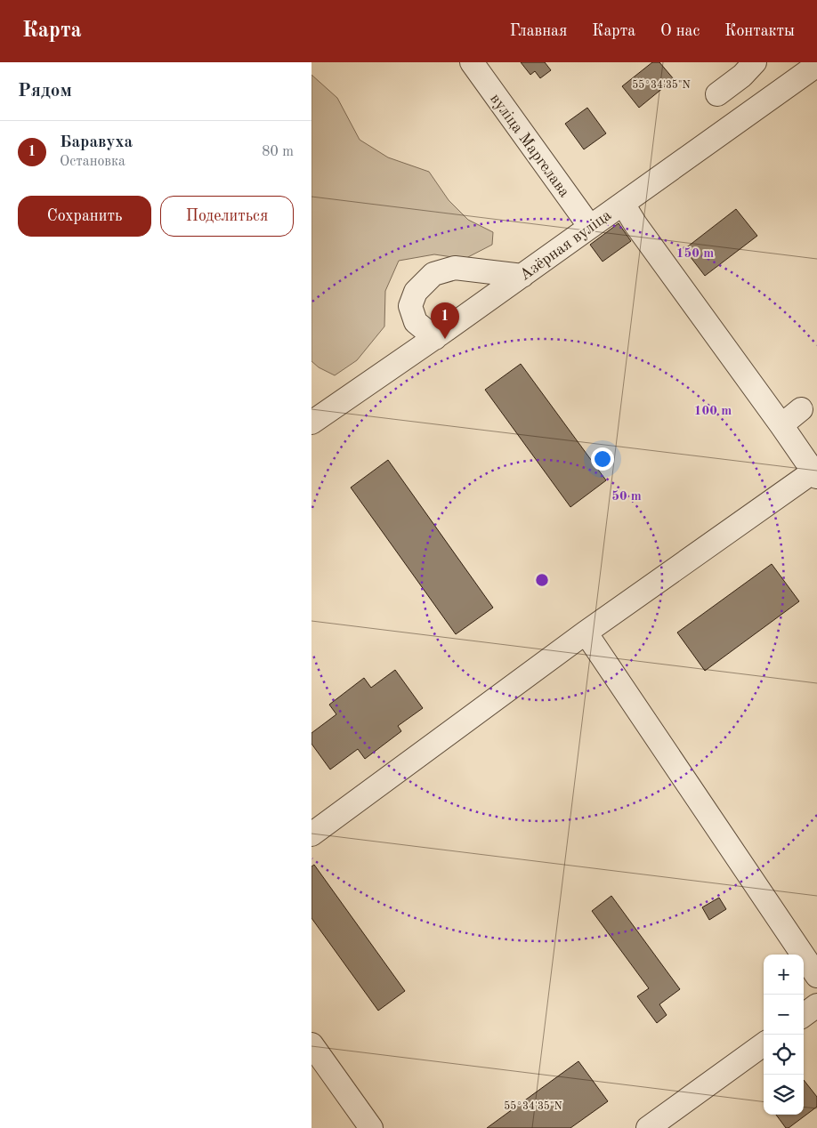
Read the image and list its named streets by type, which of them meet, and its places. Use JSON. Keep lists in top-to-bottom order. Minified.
{"streets":{"street":["вуліца Маргелава","Азёрная вуліца"]},"crossings":[["вуліца Маргелава","Азёрная вуліца"]],"page":{"header":"Карта","nav":["Главная","Карта","О нас","Контакты"],"heading":"Рядом","list":[{"mark":"1","name":"Баравуха","note":"Остановка","value":"80 m"}],"buttons":["Сохранить","Поделиться"],"pins":"1","map_buttons":["+","−"]},"coordinates":["55°34'35\"N"],"rings":["150 m","100 m","50 m"]}
